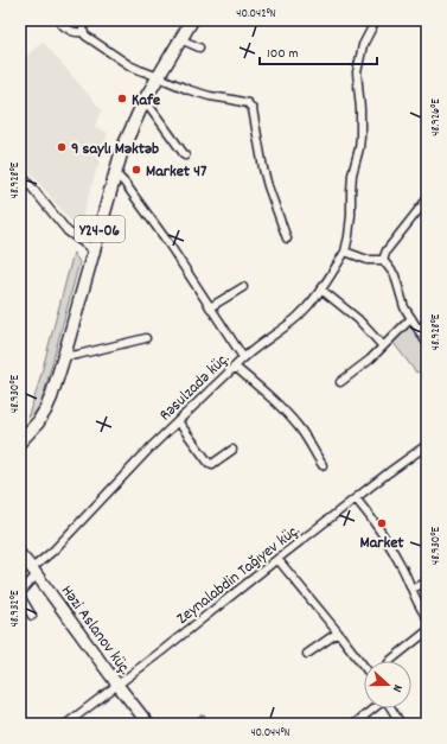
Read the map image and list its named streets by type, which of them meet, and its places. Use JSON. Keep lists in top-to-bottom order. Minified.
{"streets":{"main road":["Y24-06","Həzi Aslanov küç."],"street":["Rəsulzadə küç.","Zeynalabdin Tağıyev küç."]},"crossings":[["Rəsulzadə küç.","Həzi Aslanov küç."],["Zeynalabdin Tağıyev küç.","Həzi Aslanov küç."]],"places":["Kafe","9 saylı Məktəb","Market 47","Market"],"scale_bar":"100 m","north":"right","coordinates":["40.042°N","48.926°E","48.928°E","48.930°E","48.932°E","40.044°N"]}
